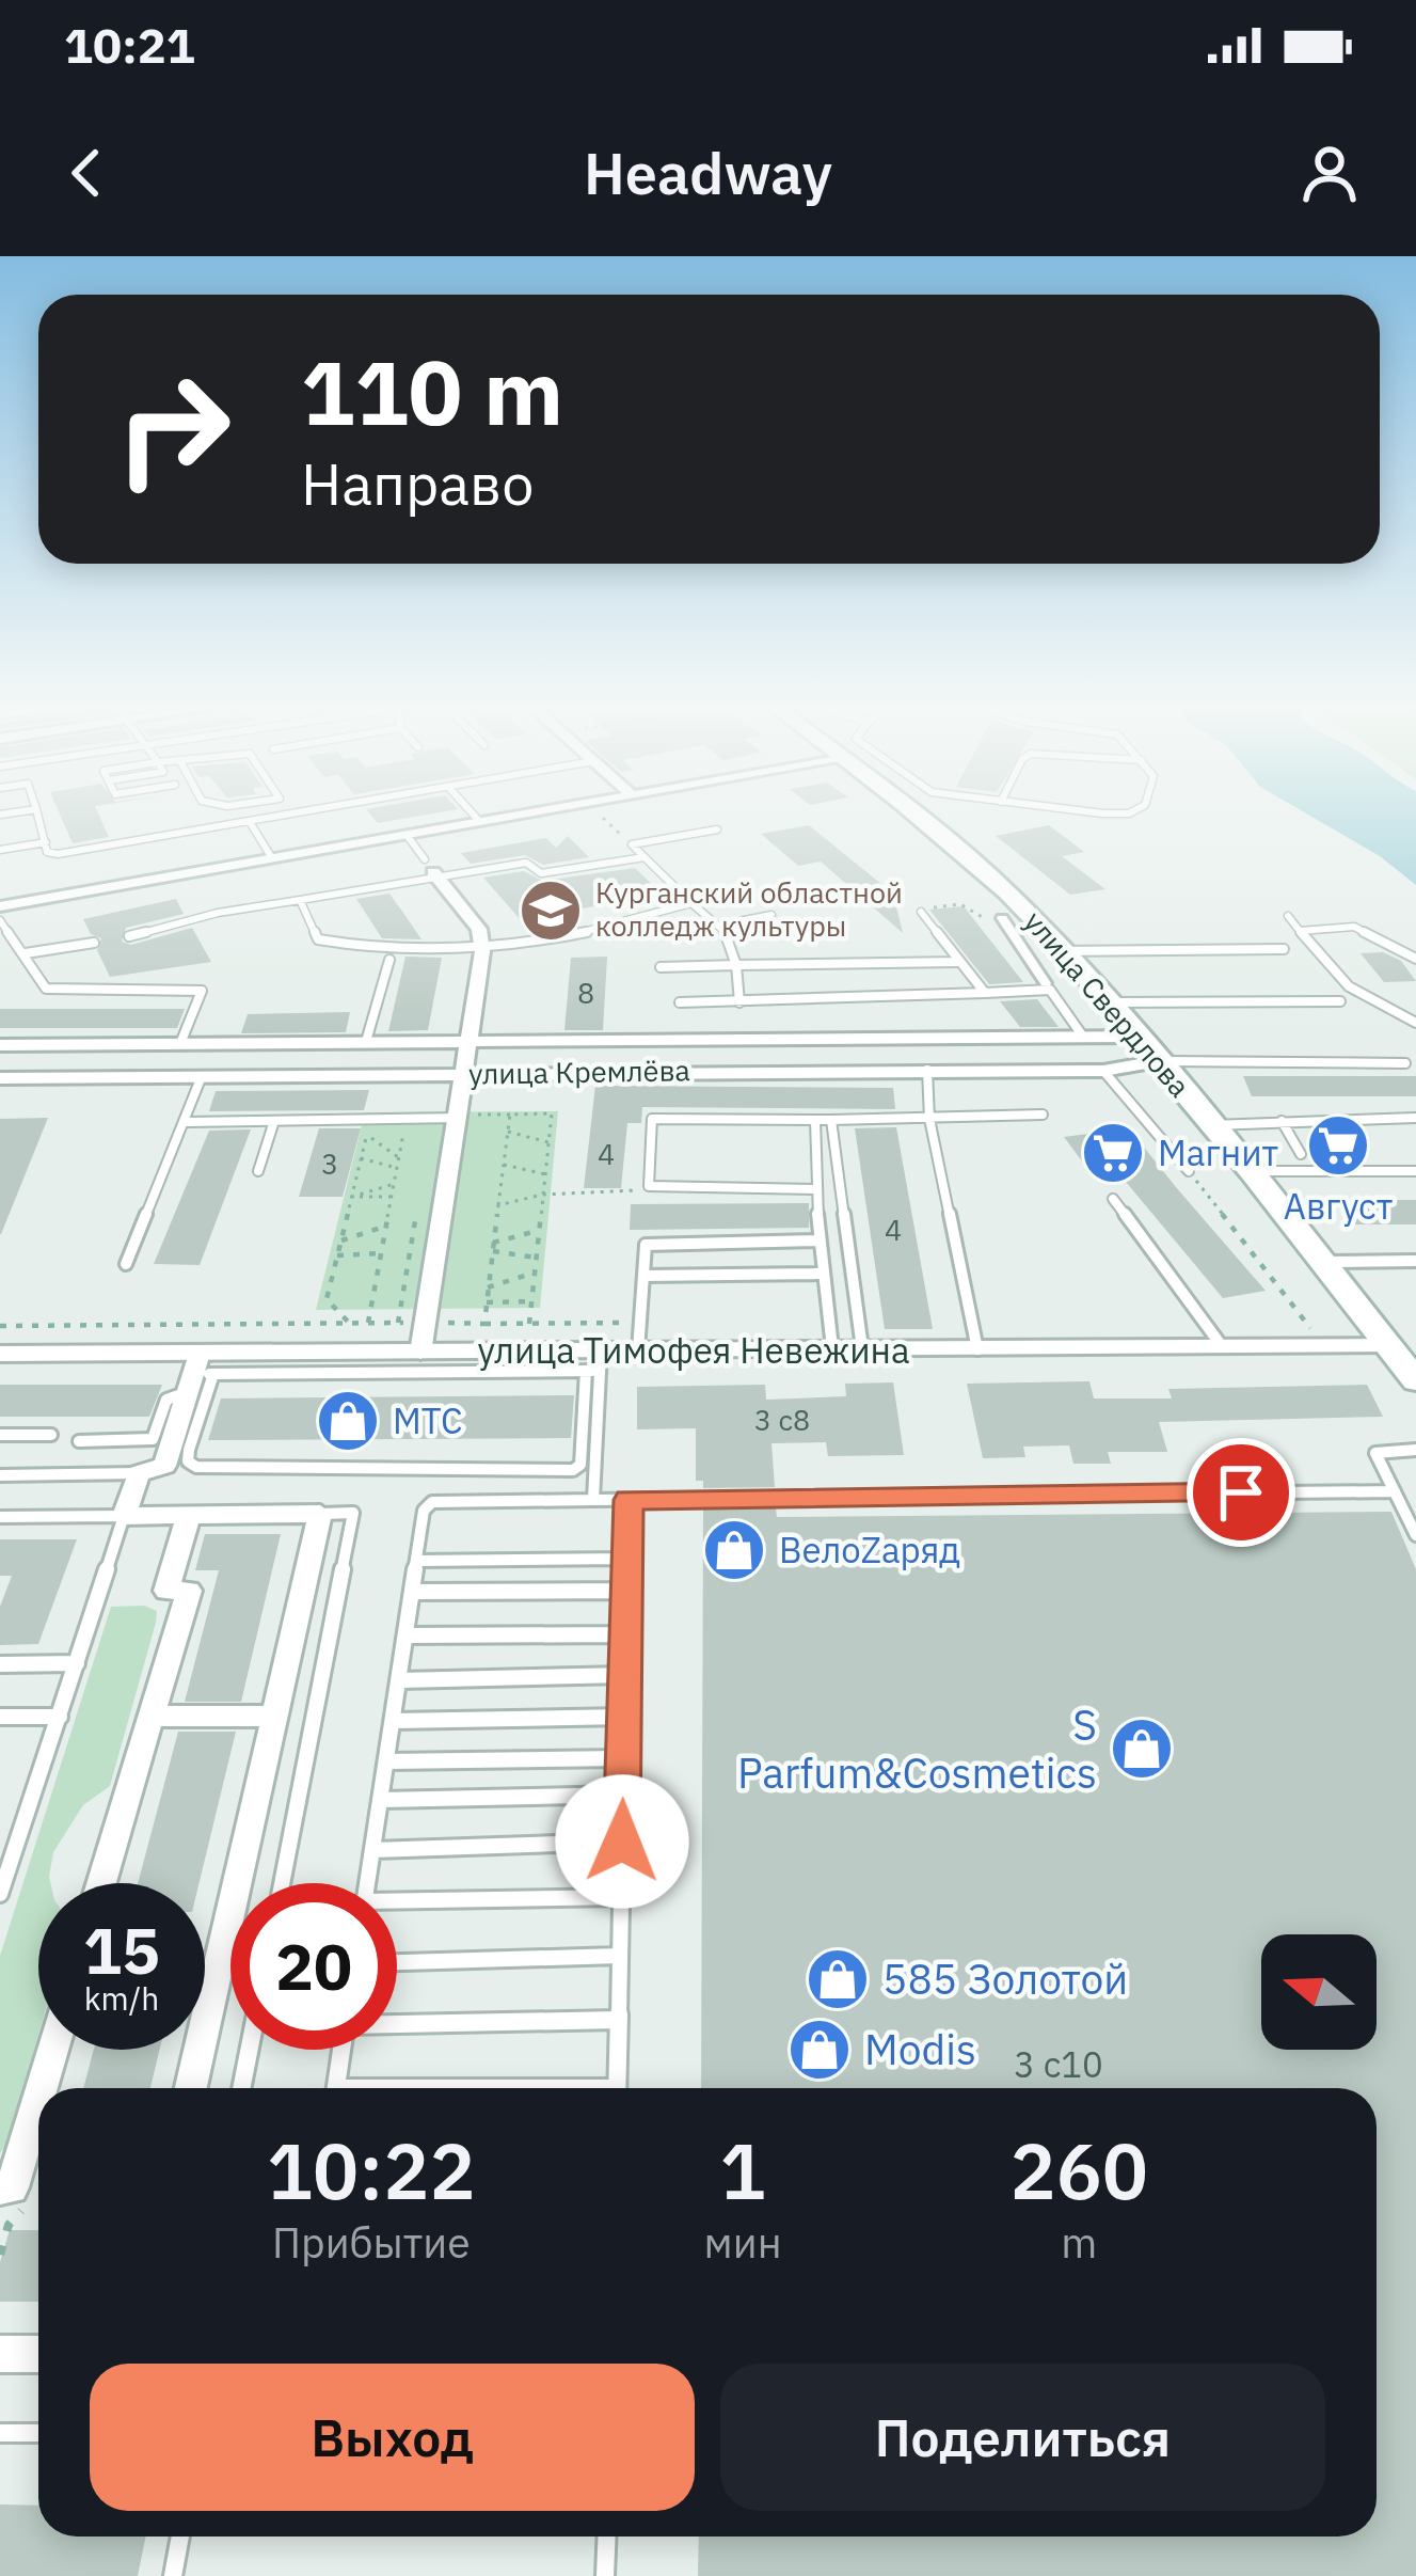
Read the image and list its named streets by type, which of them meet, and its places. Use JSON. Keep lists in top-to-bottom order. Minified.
{"streets":{"main road":["улица Свердлова"],"street":["улица Кремлёва","улица Тимофея Невежина"]},"crossings":[["улица Свердлова","улица Кремлёва"],["улица Свердлова","улица Тимофея Невежина"]],"places":{"school or university":["Курганский областной колледж культуры"],"supermarket":["Август","Магнит"],"shop":["МТС","ВелоZаряд","S Parfum&Cosmetics","585 Золотой","Modis"]},"house_numbers":["8","4","3","4","3 с8","3 с10"],"north":"left","page":{"status":"10:21","header":"Headway","turn":["110 m","Направо"],"speed":"15 km/h","limit":"20","eta":["10:22","Прибытие","1","мин","260","m"],"buttons":["Выход","Поделиться"]}}
